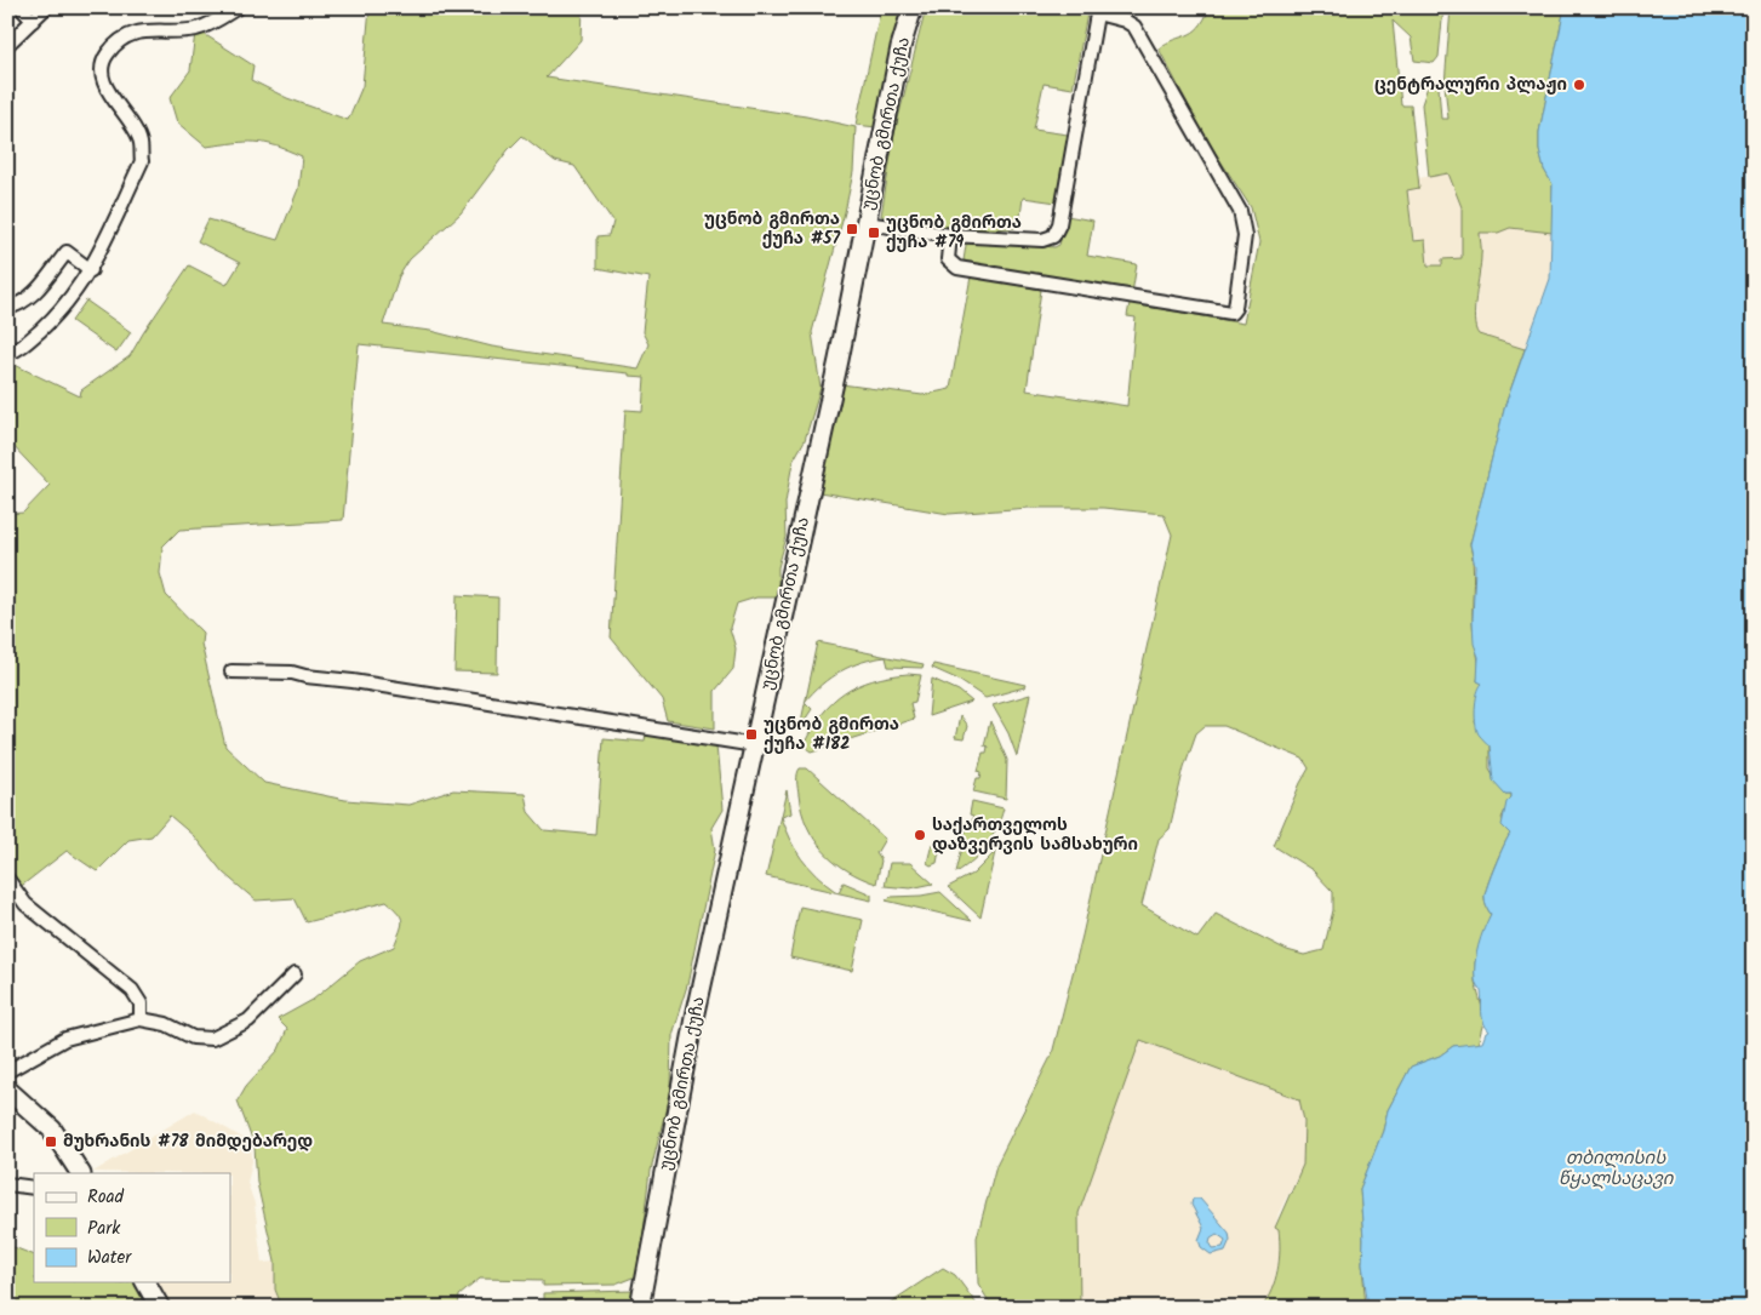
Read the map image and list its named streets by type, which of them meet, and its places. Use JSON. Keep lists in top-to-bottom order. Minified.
{"streets":{"main road":["უცნობ გმირთა ქუჩა"]},"water":["თბილისის წყალსაცავი"],"places":{"other":["ცენტრალური პლაჟი","საქართველოს დაზვერვის სამსახური"],"transit":["უცნობ გმირთა ქუჩა #57","უცნობ გმირთა ქუჩა #79","უცნობ გმირთა ქუჩა #182","მუხრანის #78 მიმდებარედ"]},"legend":["Road","Park","Water"]}
